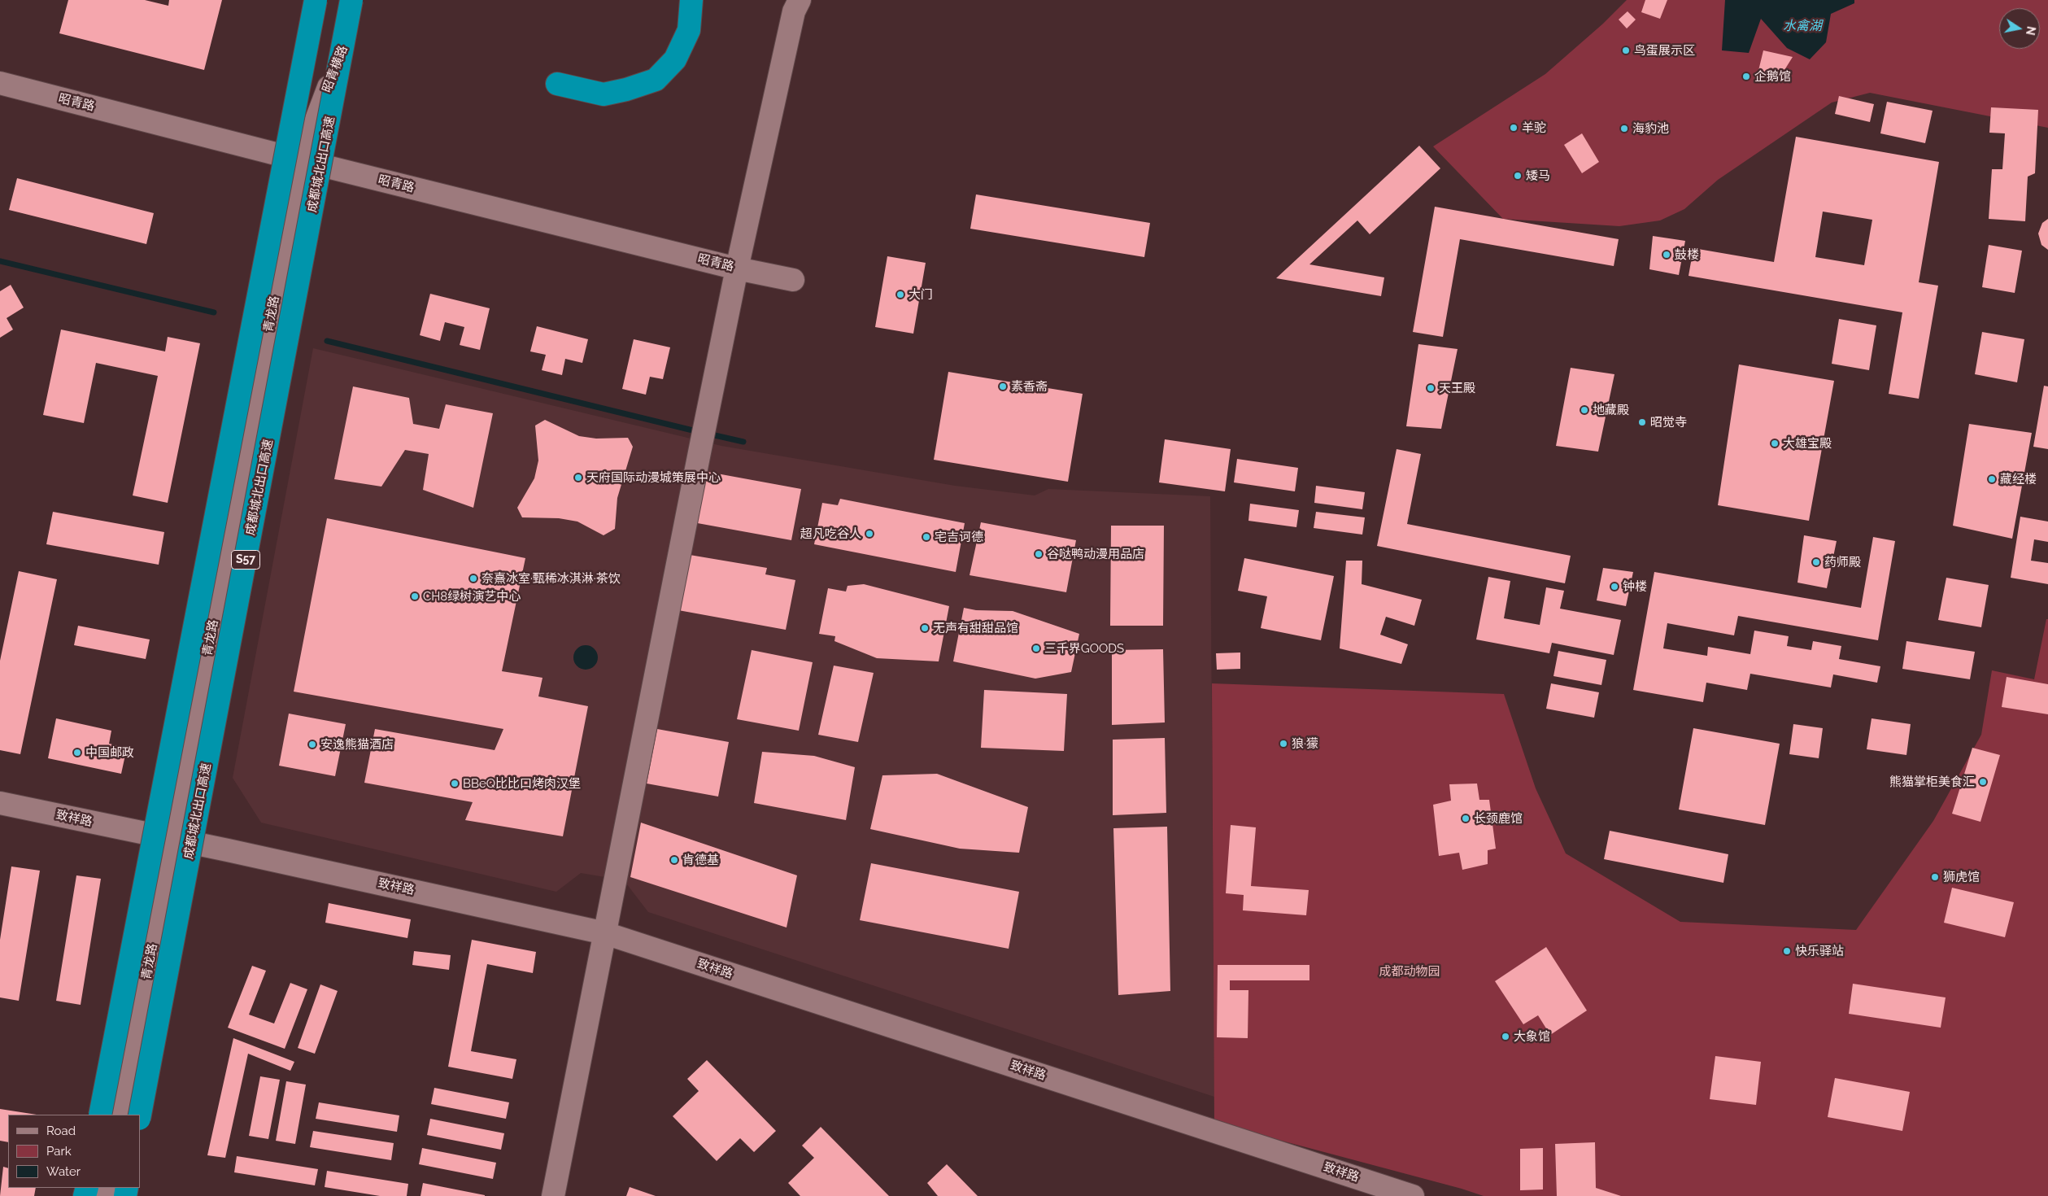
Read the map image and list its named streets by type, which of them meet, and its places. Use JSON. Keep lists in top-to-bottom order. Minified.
{"streets":{"highway":["成都城北出口高速","S57"],"street":["昭青横路","昭青路","青龙路","致祥路"]},"crossings":[["昭青横路","昭青路"],["昭青横路","青龙路"],["昭青路","青龙路"],["青龙路","致祥路"]],"water":["水禽湖"],"parks":["成都动物园"],"places":["鸟蛋展示区","企鹅馆","羊驼","海豹池","矮马","鼓楼","大门","素香斋","天王殿","地藏殿","昭觉寺","大雄宝殿","天府国际动漫城策展中心","藏经楼","超凡吃谷人","宅吉诃德","谷哒鸭动漫用品店","药师殿","奈熹冰室·甄稀冰淇淋·茶饮","钟楼","CH8绿树演艺中心","无声有甜甜品馆","三千界GOODS","狼·獴","安逸熊猫酒店","中国邮政","熊猫掌柜美食汇","BBeQ比比口烤肉汉堡","长颈鹿馆","肯德基","狮虎馆","快乐驿站","大象馆"],"legend":["Road","Park","Water"],"north":"right"}
